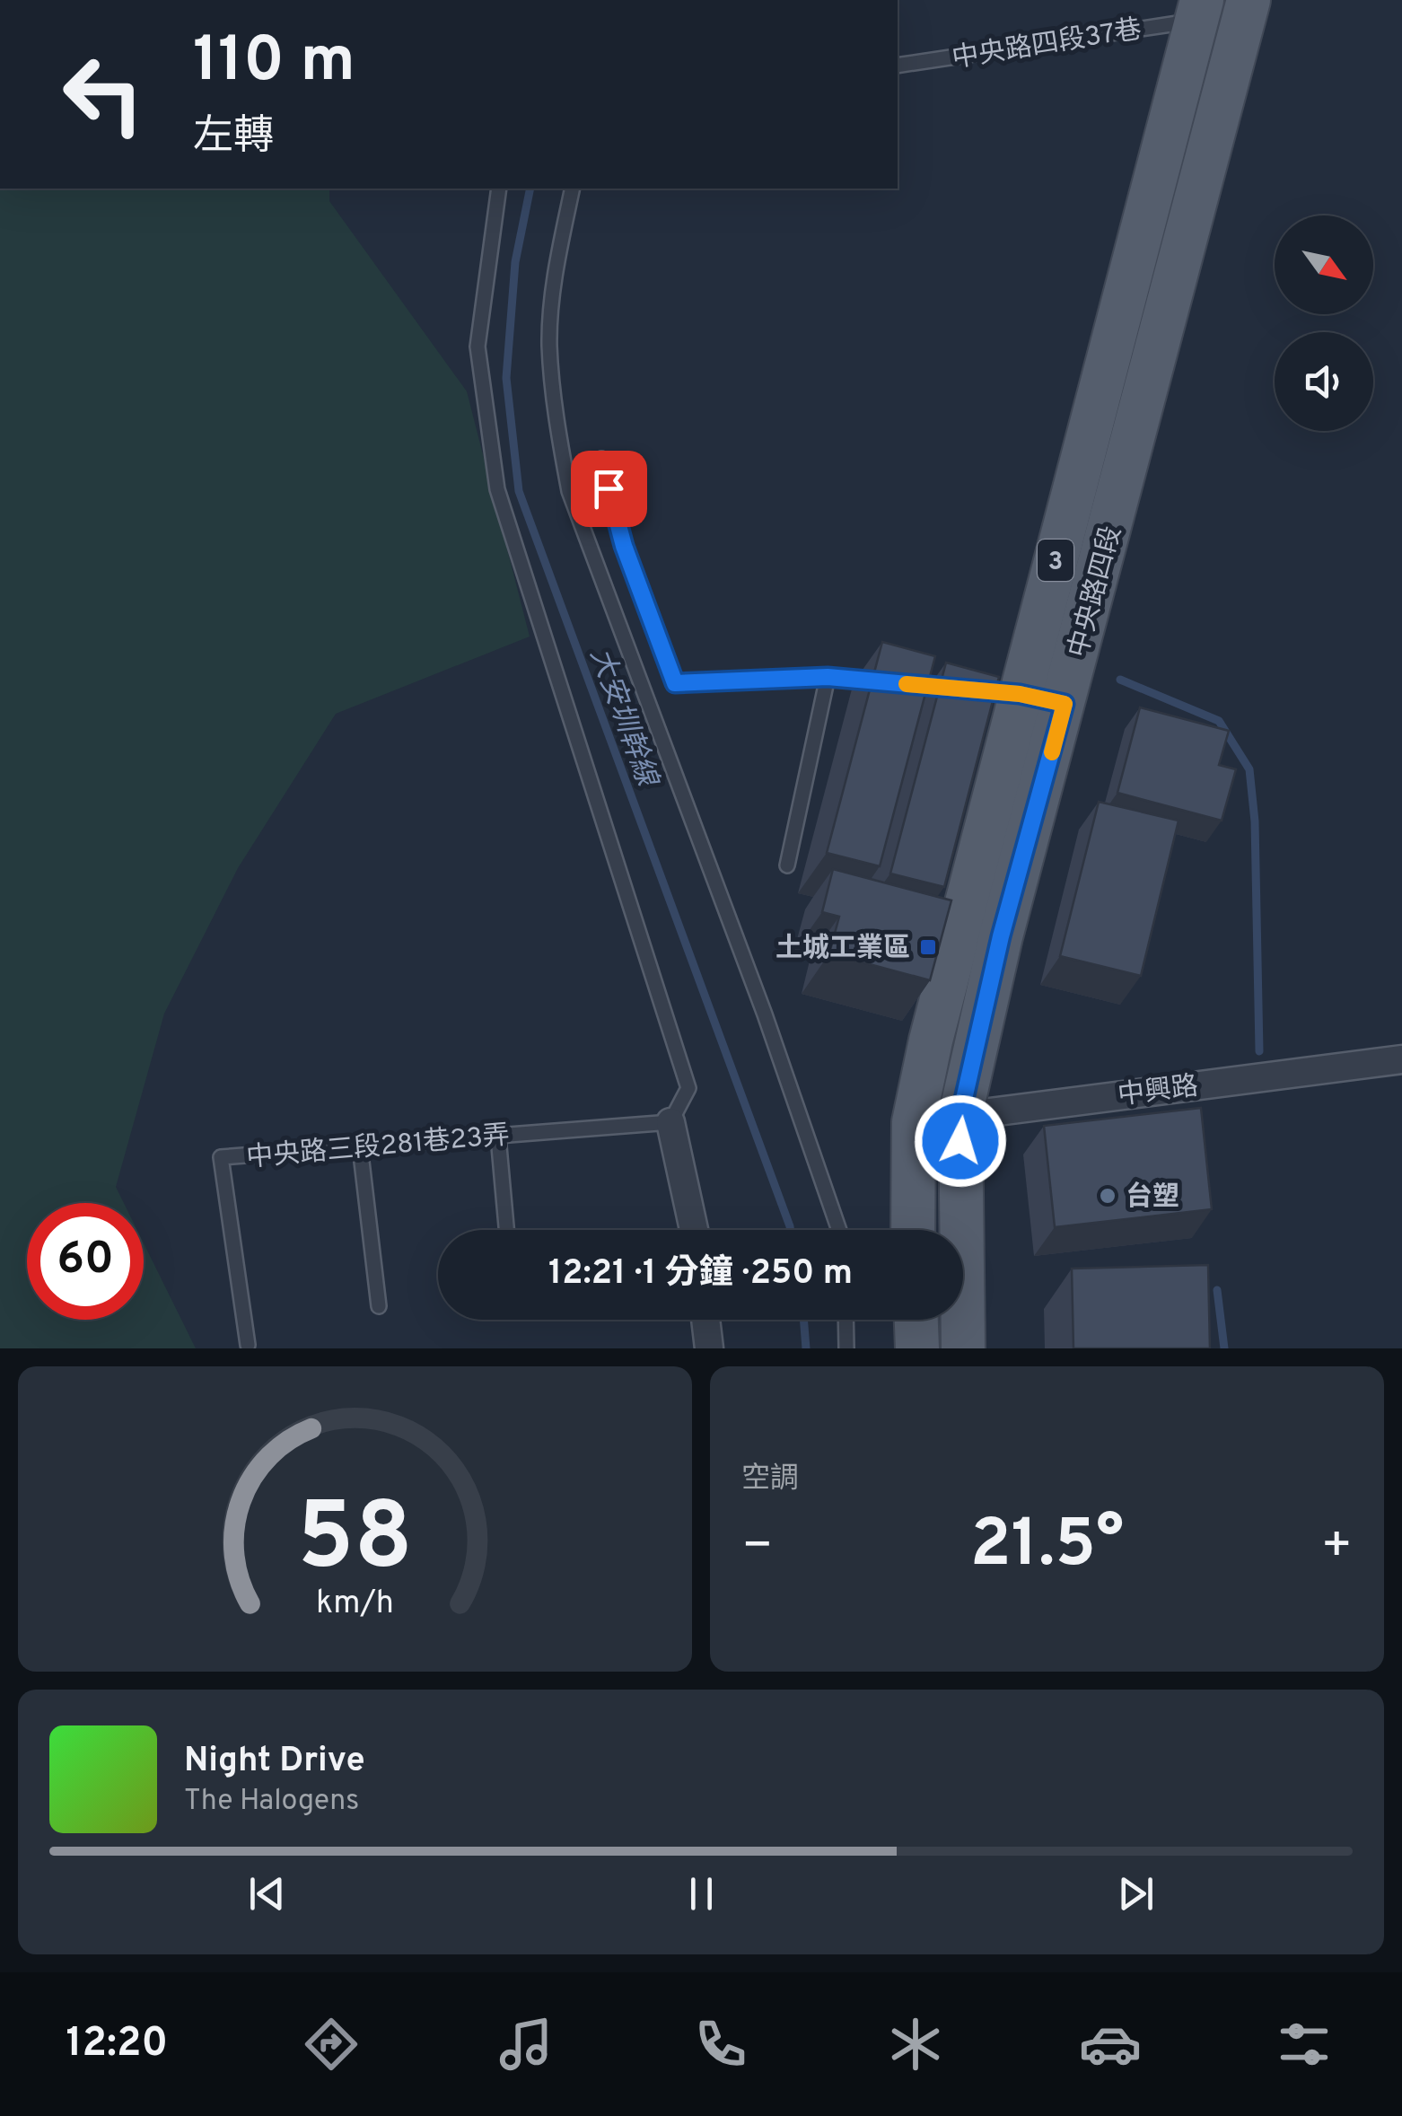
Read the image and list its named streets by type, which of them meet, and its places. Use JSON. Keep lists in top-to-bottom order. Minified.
{"streets":{"main road":["3","中央路四段"],"street":["中興路"],"lane":["中央路四段37巷","中央路三段281巷23弄"]},"crossings":[["中央路四段37巷","中央路四段"],["中央路四段","中興路"]],"water":["大安圳幹線"],"places":{"transit":["土城工業區"],"other":["台塑"]},"north":"bottom right","page":{"turn":["110 m","左轉"],"limit":"60","trip":"12:21 · 1 分鐘 · 250 m","tile":"空調","heat":["−","21.5°","+"],"song":["Night Drive","The Halogens"],"tabs":"12:20","gauge":["58","km/h"]}}
